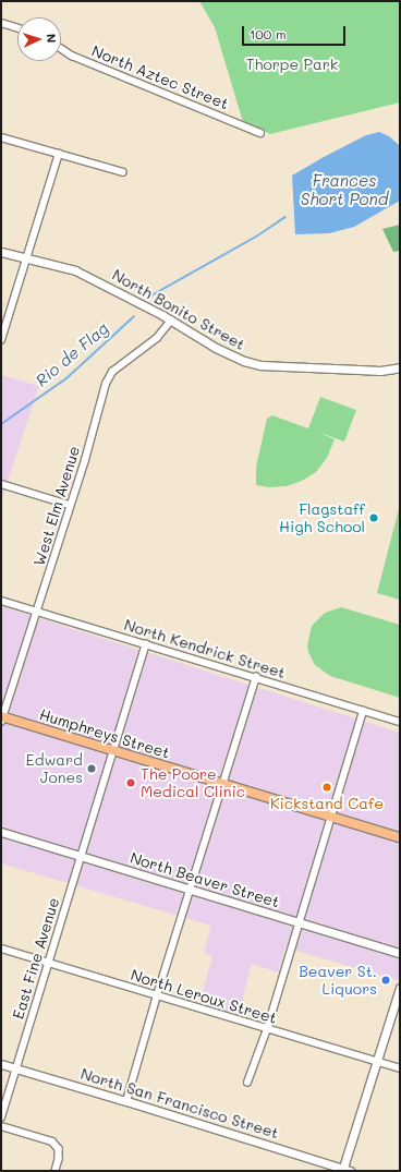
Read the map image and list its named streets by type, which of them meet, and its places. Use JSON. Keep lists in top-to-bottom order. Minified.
{"streets":{"main road":["Humphreys Street"],"street":["North Aztec Street","North Bonito Street","West Elm Avenue","North Kendrick Street","North Beaver Street","East Fine Avenue","North Leroux Street","North San Francisco Street"]},"crossings":[["North Bonito Street","West Elm Avenue"],["West Elm Avenue","North Kendrick Street"],["West Elm Avenue","Humphreys Street"],["North Kendrick Street","East Fine Avenue"],["Humphreys Street","East Fine Avenue"],["North Beaver Street","East Fine Avenue"],["East Fine Avenue","North Leroux Street"],["East Fine Avenue","North San Francisco Street"]],"water":["Frances Short Pond","Rio de Flag"],"parks":["Thorpe Park"],"places":["Flagstaff High School","Edward Jones","The Poore Medical Clinic","Kickstand Cafe","Beaver St. Liquors"],"scale_bar":"100 m","north":"right"}
